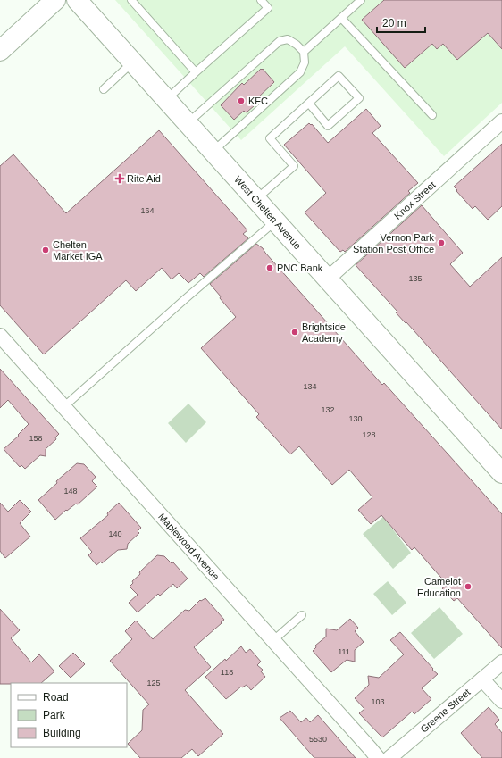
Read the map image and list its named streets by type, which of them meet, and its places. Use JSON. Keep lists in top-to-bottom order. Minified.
{"streets":{"street":["Knox Street","West Chelten Avenue","Maplewood Avenue","Greene Street"]},"crossings":[["Knox Street","West Chelten Avenue"]],"places":{"other":["KFC","Vernon Park Station Post Office","Chelten Market IGA","PNC Bank","Brightside Academy","Camelot Education"],"health":["Rite Aid"]},"house_numbers":["164","135","134","132","130","128","158","148","140","111","118","125","103","5530"],"legend":["Road","Park","Building"],"scale_bar":"20 m"}
